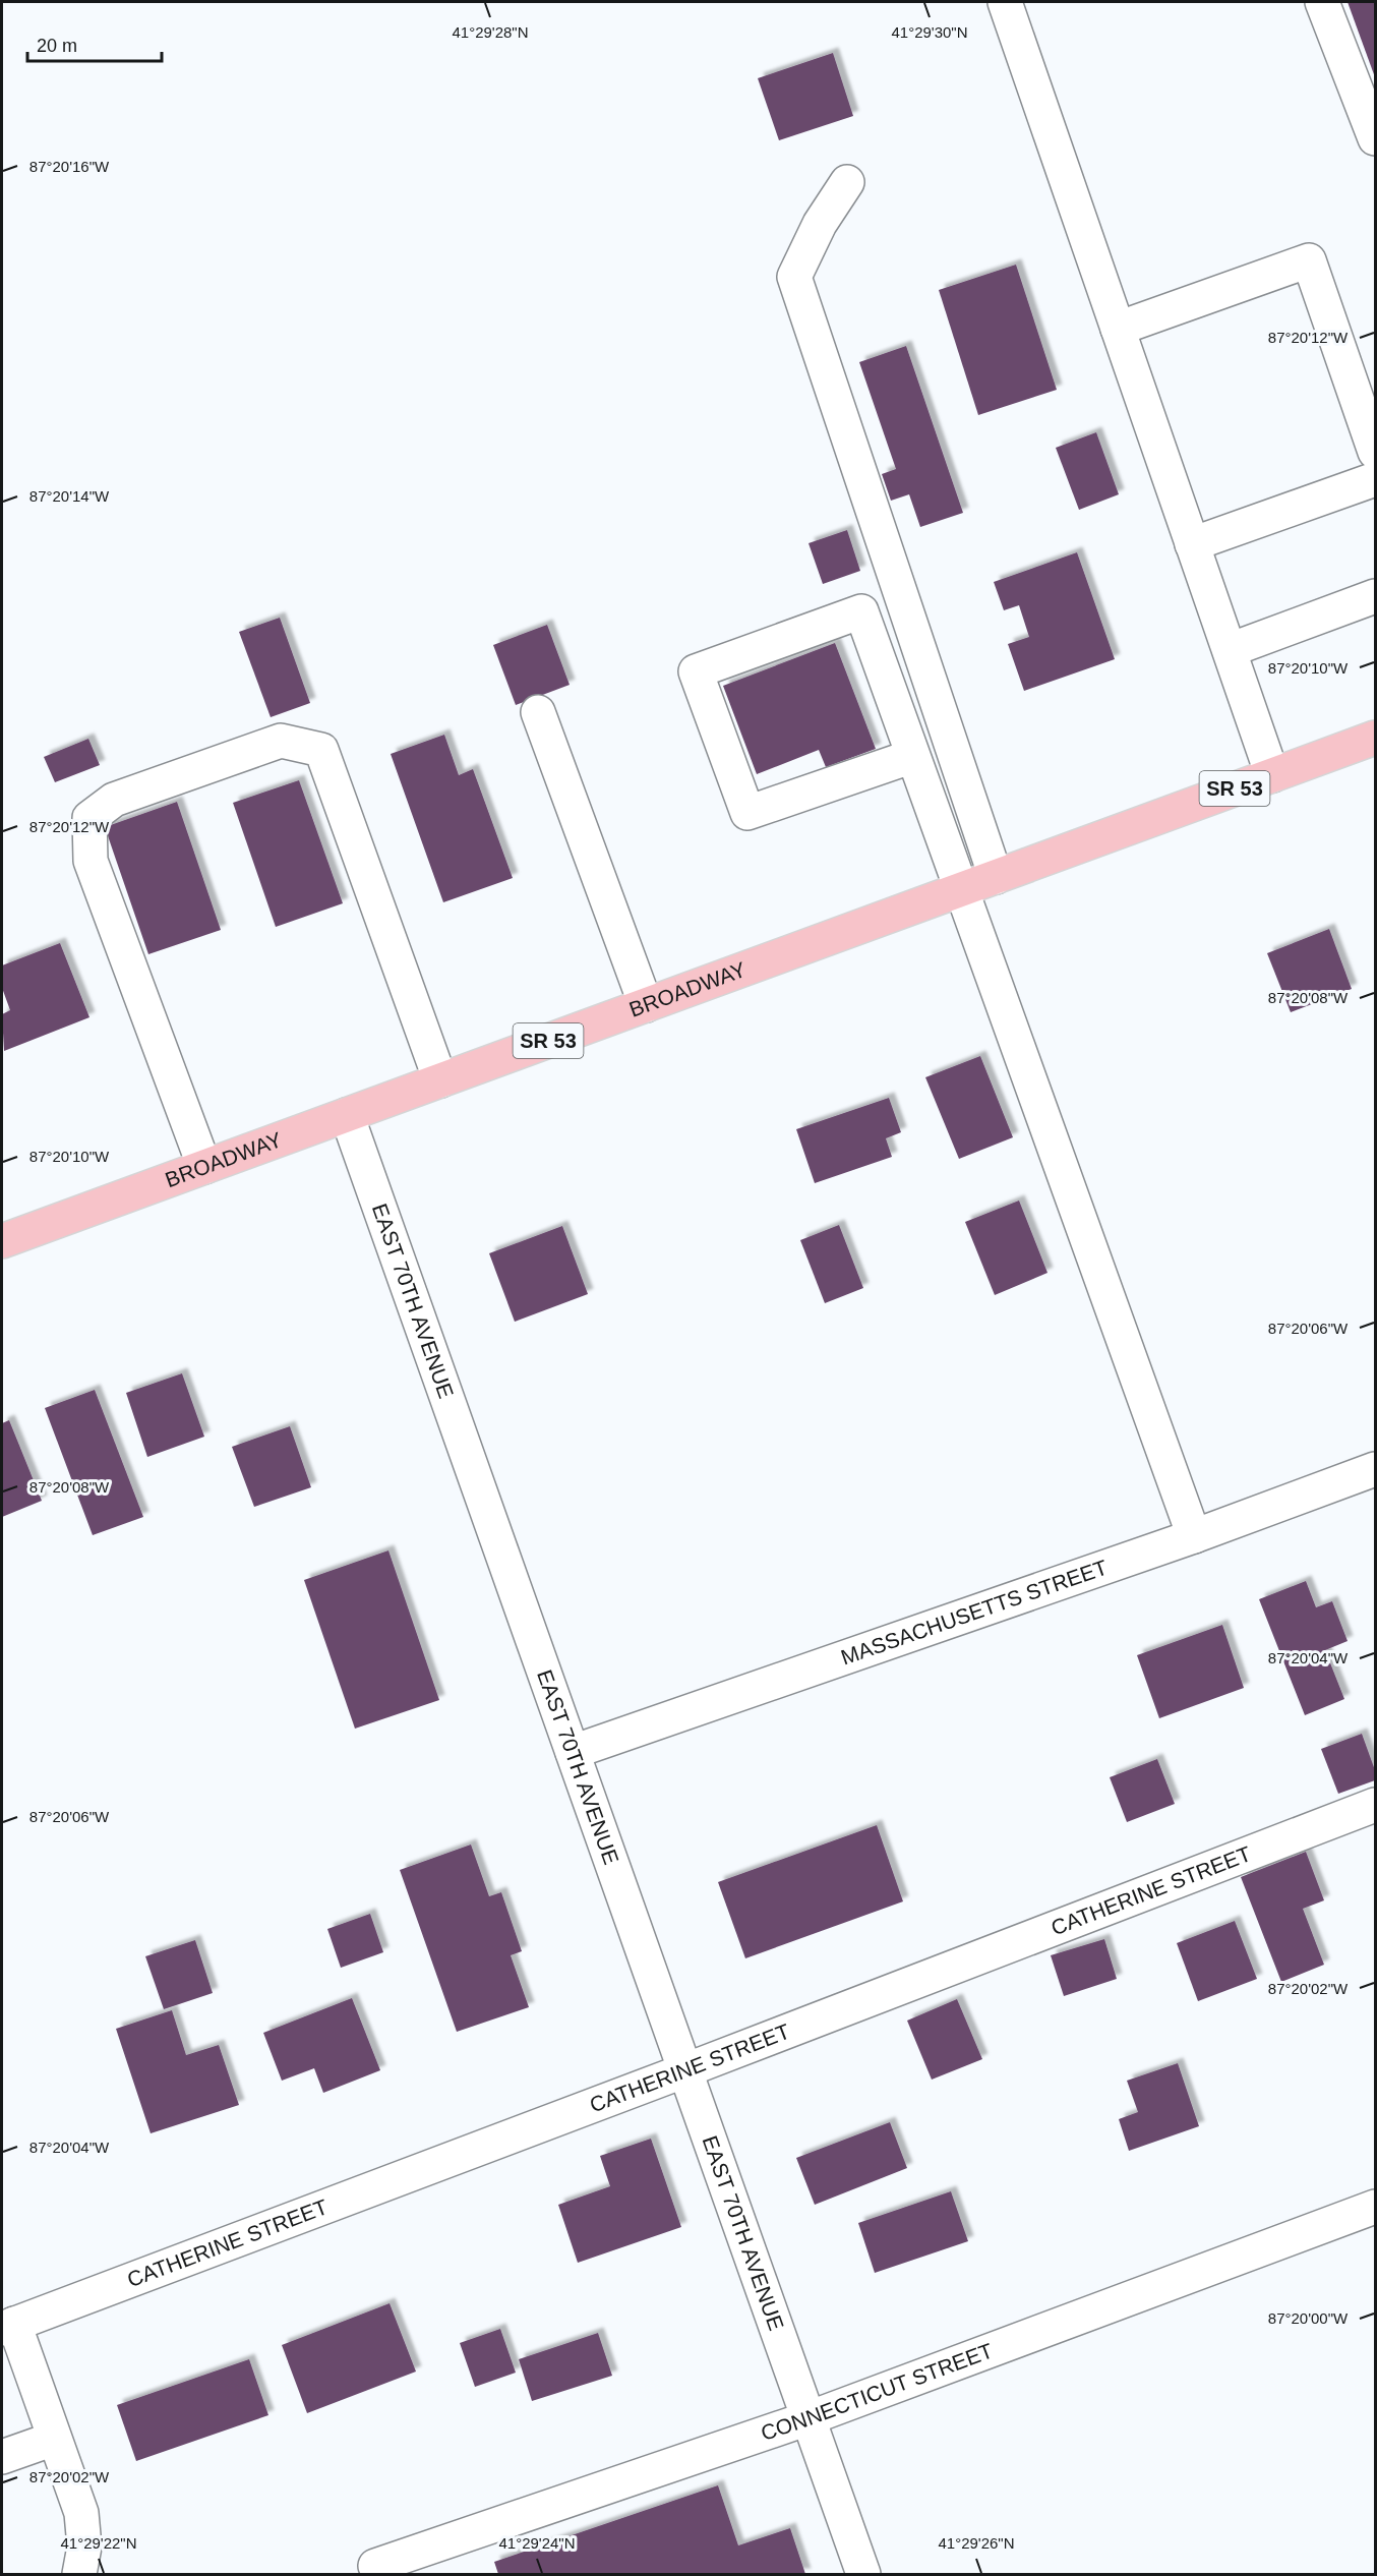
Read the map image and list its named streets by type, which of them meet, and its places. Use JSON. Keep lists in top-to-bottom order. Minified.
{"streets":{"main road":["SR 53","BROADWAY"],"street":["EAST 70TH AVENUE","MASSACHUSETTS STREET","CATHERINE STREET","CONNECTICUT STREET"]},"crossings":[["BROADWAY","EAST 70TH AVENUE"],["EAST 70TH AVENUE","MASSACHUSETTS STREET"],["EAST 70TH AVENUE","CATHERINE STREET"],["EAST 70TH AVENUE","CONNECTICUT STREET"]],"scale_bar":"20 m","coordinates":["41°29'28\"N","41°29'30\"N","87°20'16\"W","87°20'12\"W","87°20'14\"W","87°20'10\"W","87°20'08\"W","87°20'06\"W","87°20'04\"W","87°20'02\"W","87°20'00\"W","41°29'22\"N","41°29'24\"N","41°29'26\"N"]}
